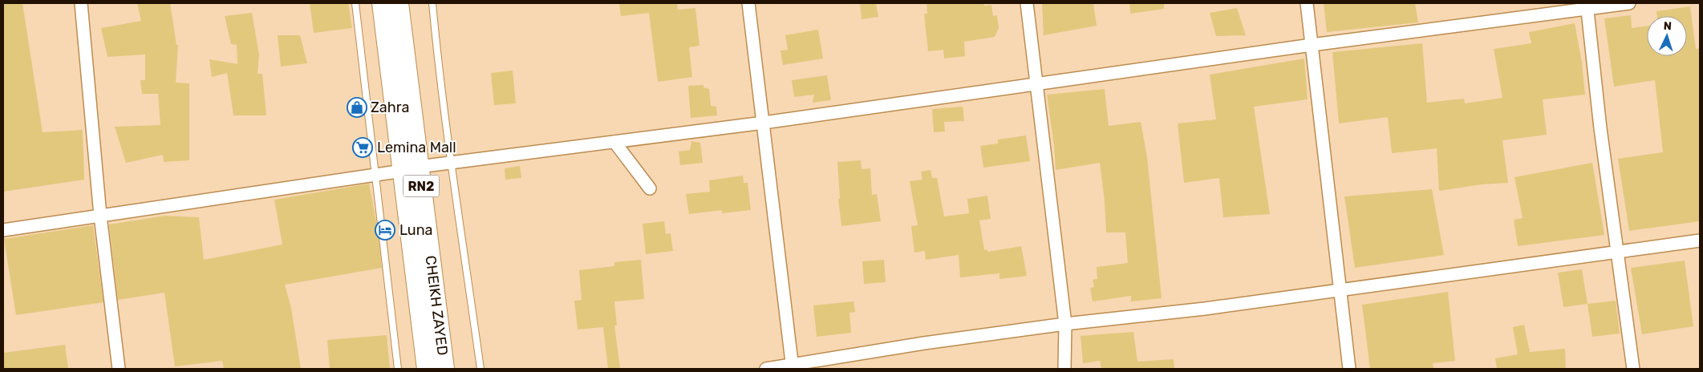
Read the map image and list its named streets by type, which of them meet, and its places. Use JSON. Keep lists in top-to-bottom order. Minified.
{"streets":{"highway":["RN2","CHEIKH ZAYED"]},"places":{"shop":["Zahra"],"supermarket":["Lemina Mall"],"hotel":["Luna"]},"north":"top"}
